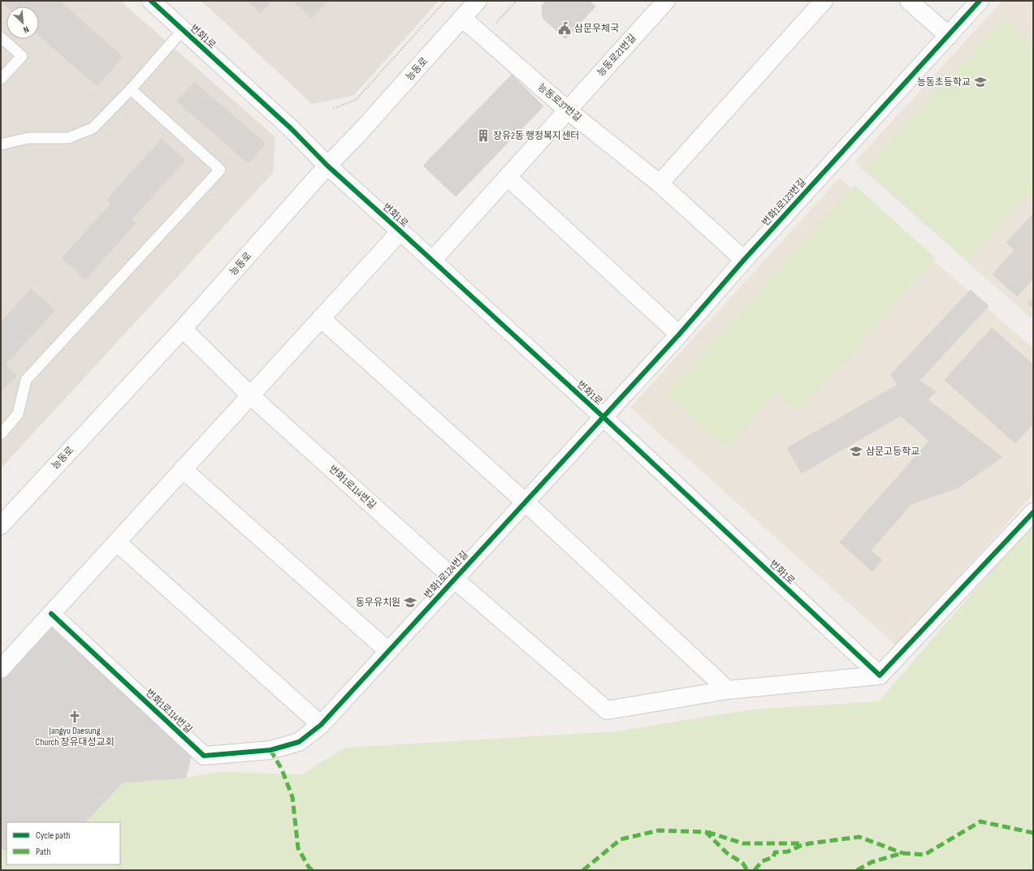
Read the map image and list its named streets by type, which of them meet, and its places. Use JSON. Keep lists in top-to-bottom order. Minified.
{"streets":{"street":["번화1로","능동로21번길","능동로","능동로37번길","번화1로123번길","번화1로114번길","번화1로124번길"]},"crossings":[["번화1로","능동로21번길"],["번화1로","능동로"],["번화1로","번화1로123번길"],["번화1로","번화1로124번길"],["능동로21번길","능동로37번길"],["능동로","능동로37번길"],["능동로","번화1로114번길"],["능동로37번길","번화1로123번길"],["번화1로123번길","번화1로124번길"],["번화1로114번길","번화1로124번길"]],"places":{"public building":["삼문우체국"],"school or university":["능동초등학교","삼문고등학교","동우유치원"],"building":["장유2동 행정복지센터"],"church":["Jangyu Daesung Church 장유대성교회"]},"legend":["Cycle path","Path"],"north":"bottom right"}
